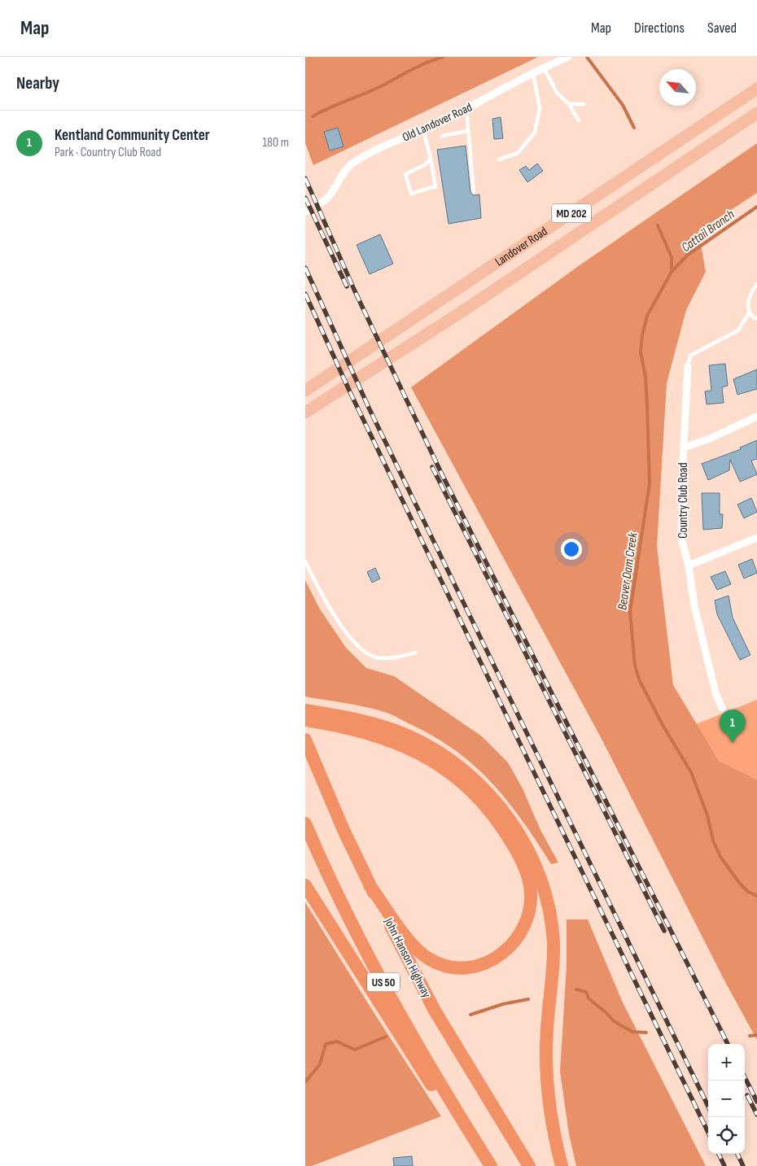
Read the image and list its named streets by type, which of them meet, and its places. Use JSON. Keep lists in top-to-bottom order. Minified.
{"streets":{"highway":["John Hanson Highway","US 50"],"main road":["MD 202","Landover Road"],"street":["Old Landover Road","Country Club Road"]},"water":["Cattail Branch","Beaver Dam Creek"],"north":"top left","page":{"header":"Map","nav":["Map","Directions","Saved"],"heading":"Nearby","list":[{"mark":"1","name":"Kentland Community Center","note":"Park · Country Club Road","value":"180 m"}],"pins":"1","map_buttons":["+","−"]}}
